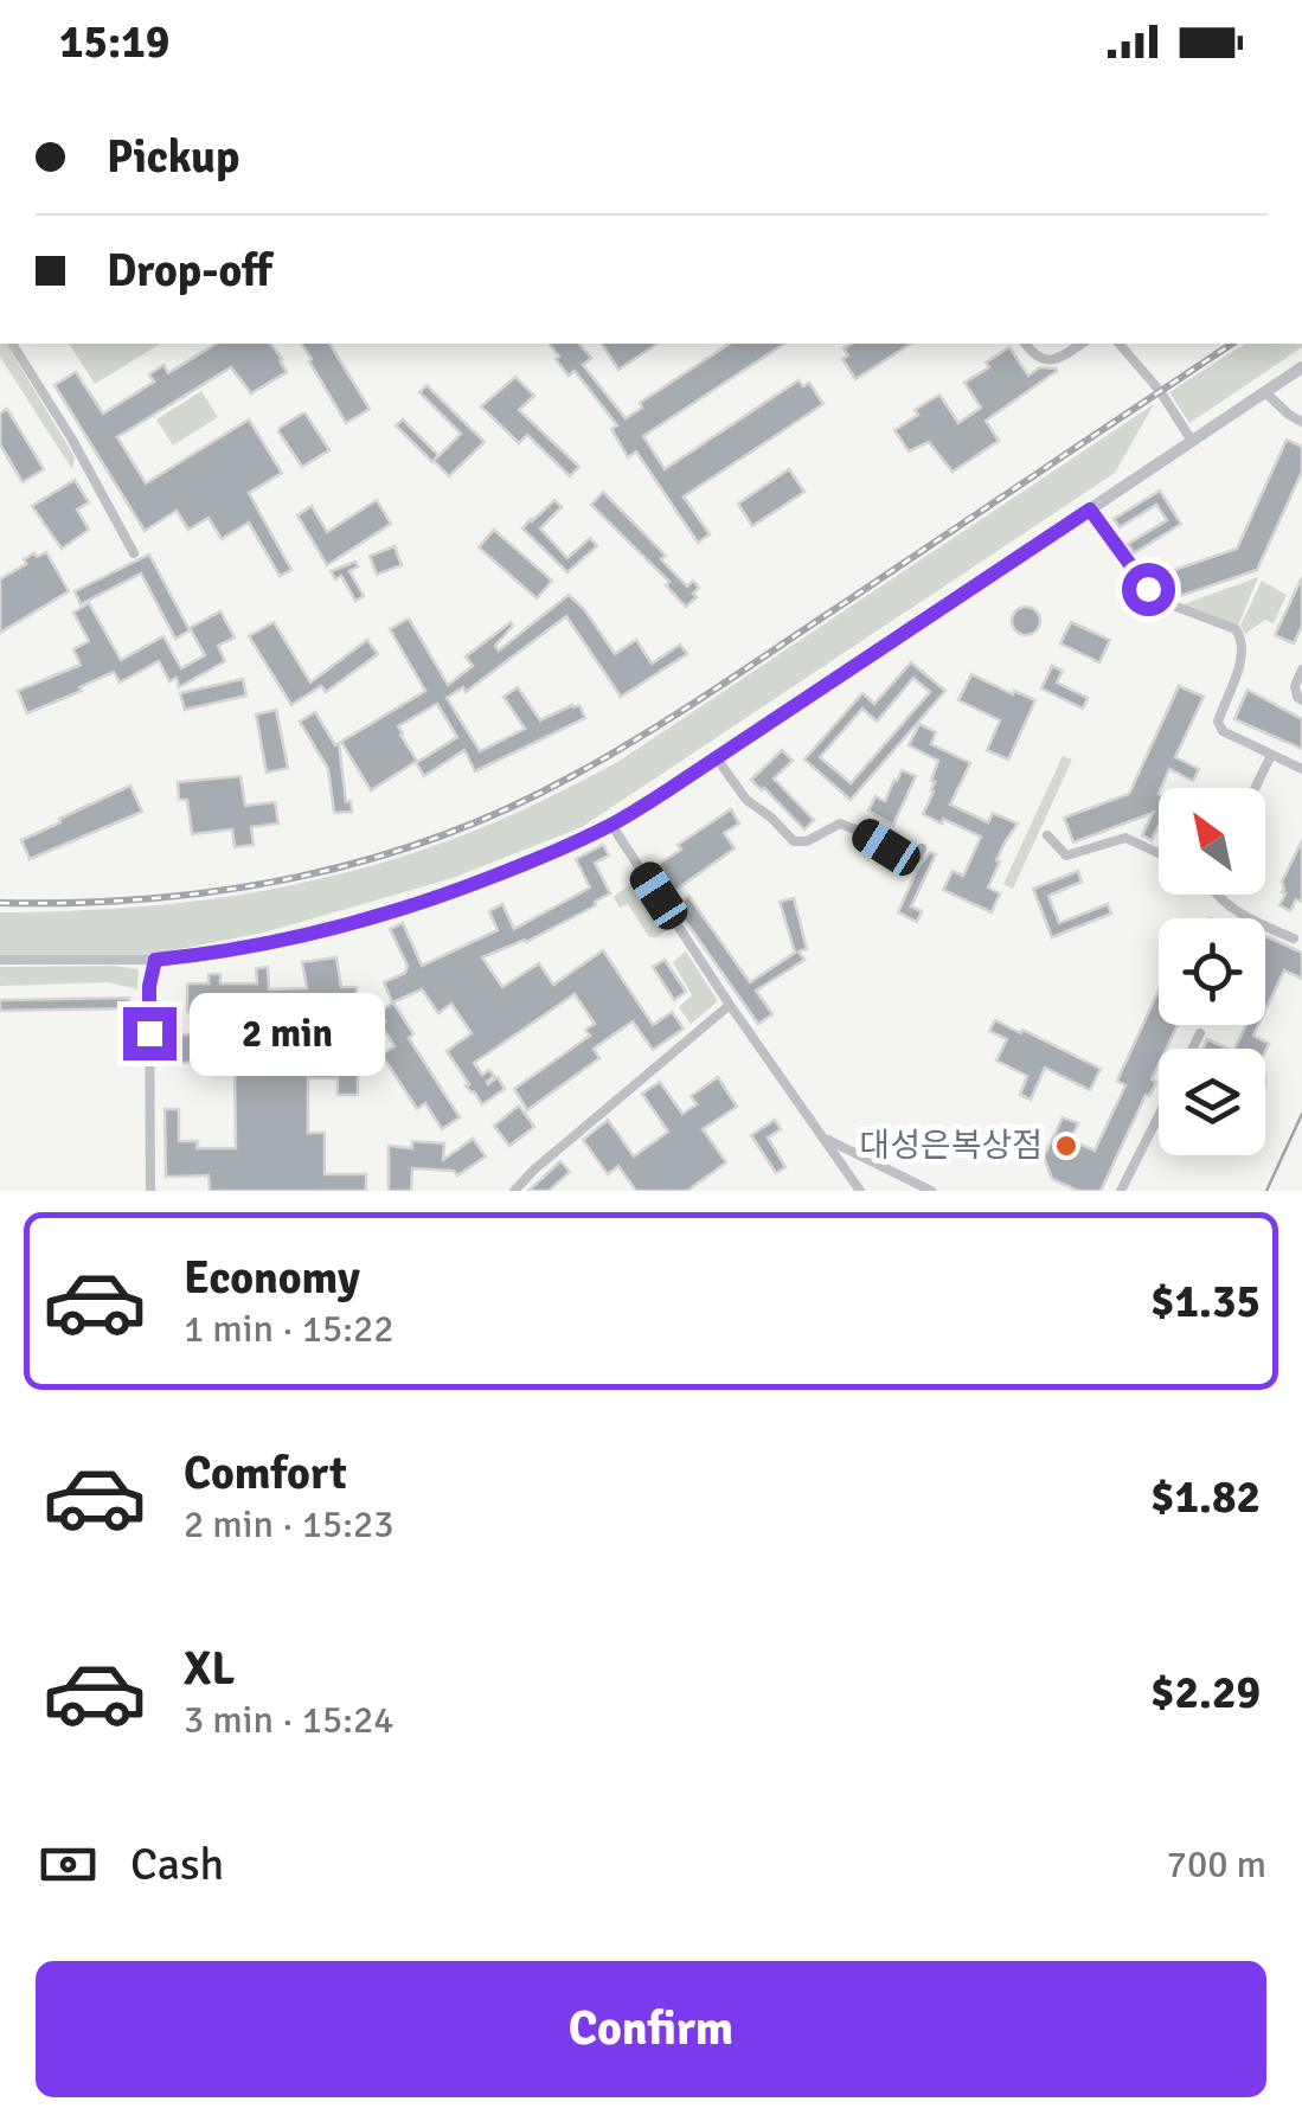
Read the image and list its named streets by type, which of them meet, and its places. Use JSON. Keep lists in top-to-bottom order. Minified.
{"places":["대성은복상점"],"north":"top left","page":{"status":"15:19","banner":["Pickup","Drop-off"],"bubble":"2 min","list":[{"name":"Economy","note":"1 min · 15:22","value":"$1.35"},{"name":"Comfort","note":"2 min · 15:23","value":"$1.82"},{"name":"XL","note":"3 min · 15:24","value":"$2.29"}],"pay":["Cash","700 m"],"buttons":"Confirm"}}
